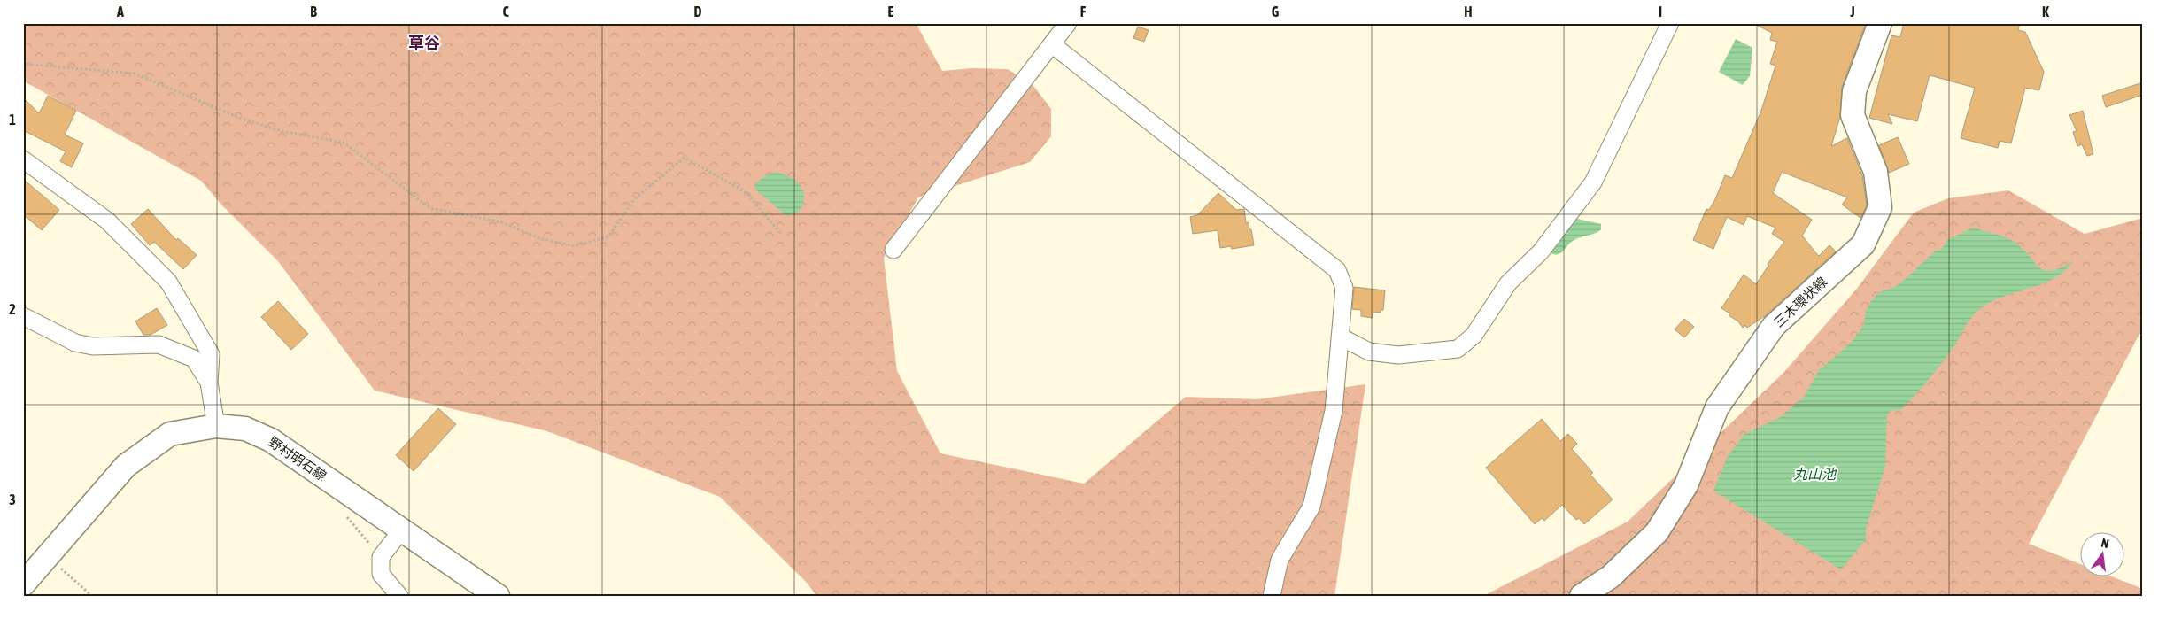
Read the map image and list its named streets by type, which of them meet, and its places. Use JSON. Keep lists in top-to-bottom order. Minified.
{"streets":{"main road":["三木環状線","野村明石線"]},"districts":["草谷"],"water":["丸山池"],"north":"top","grid":{"columns":["A","B","C","D","E","F","G","H","I","J","K"],"rows":["1","2","3"]}}
